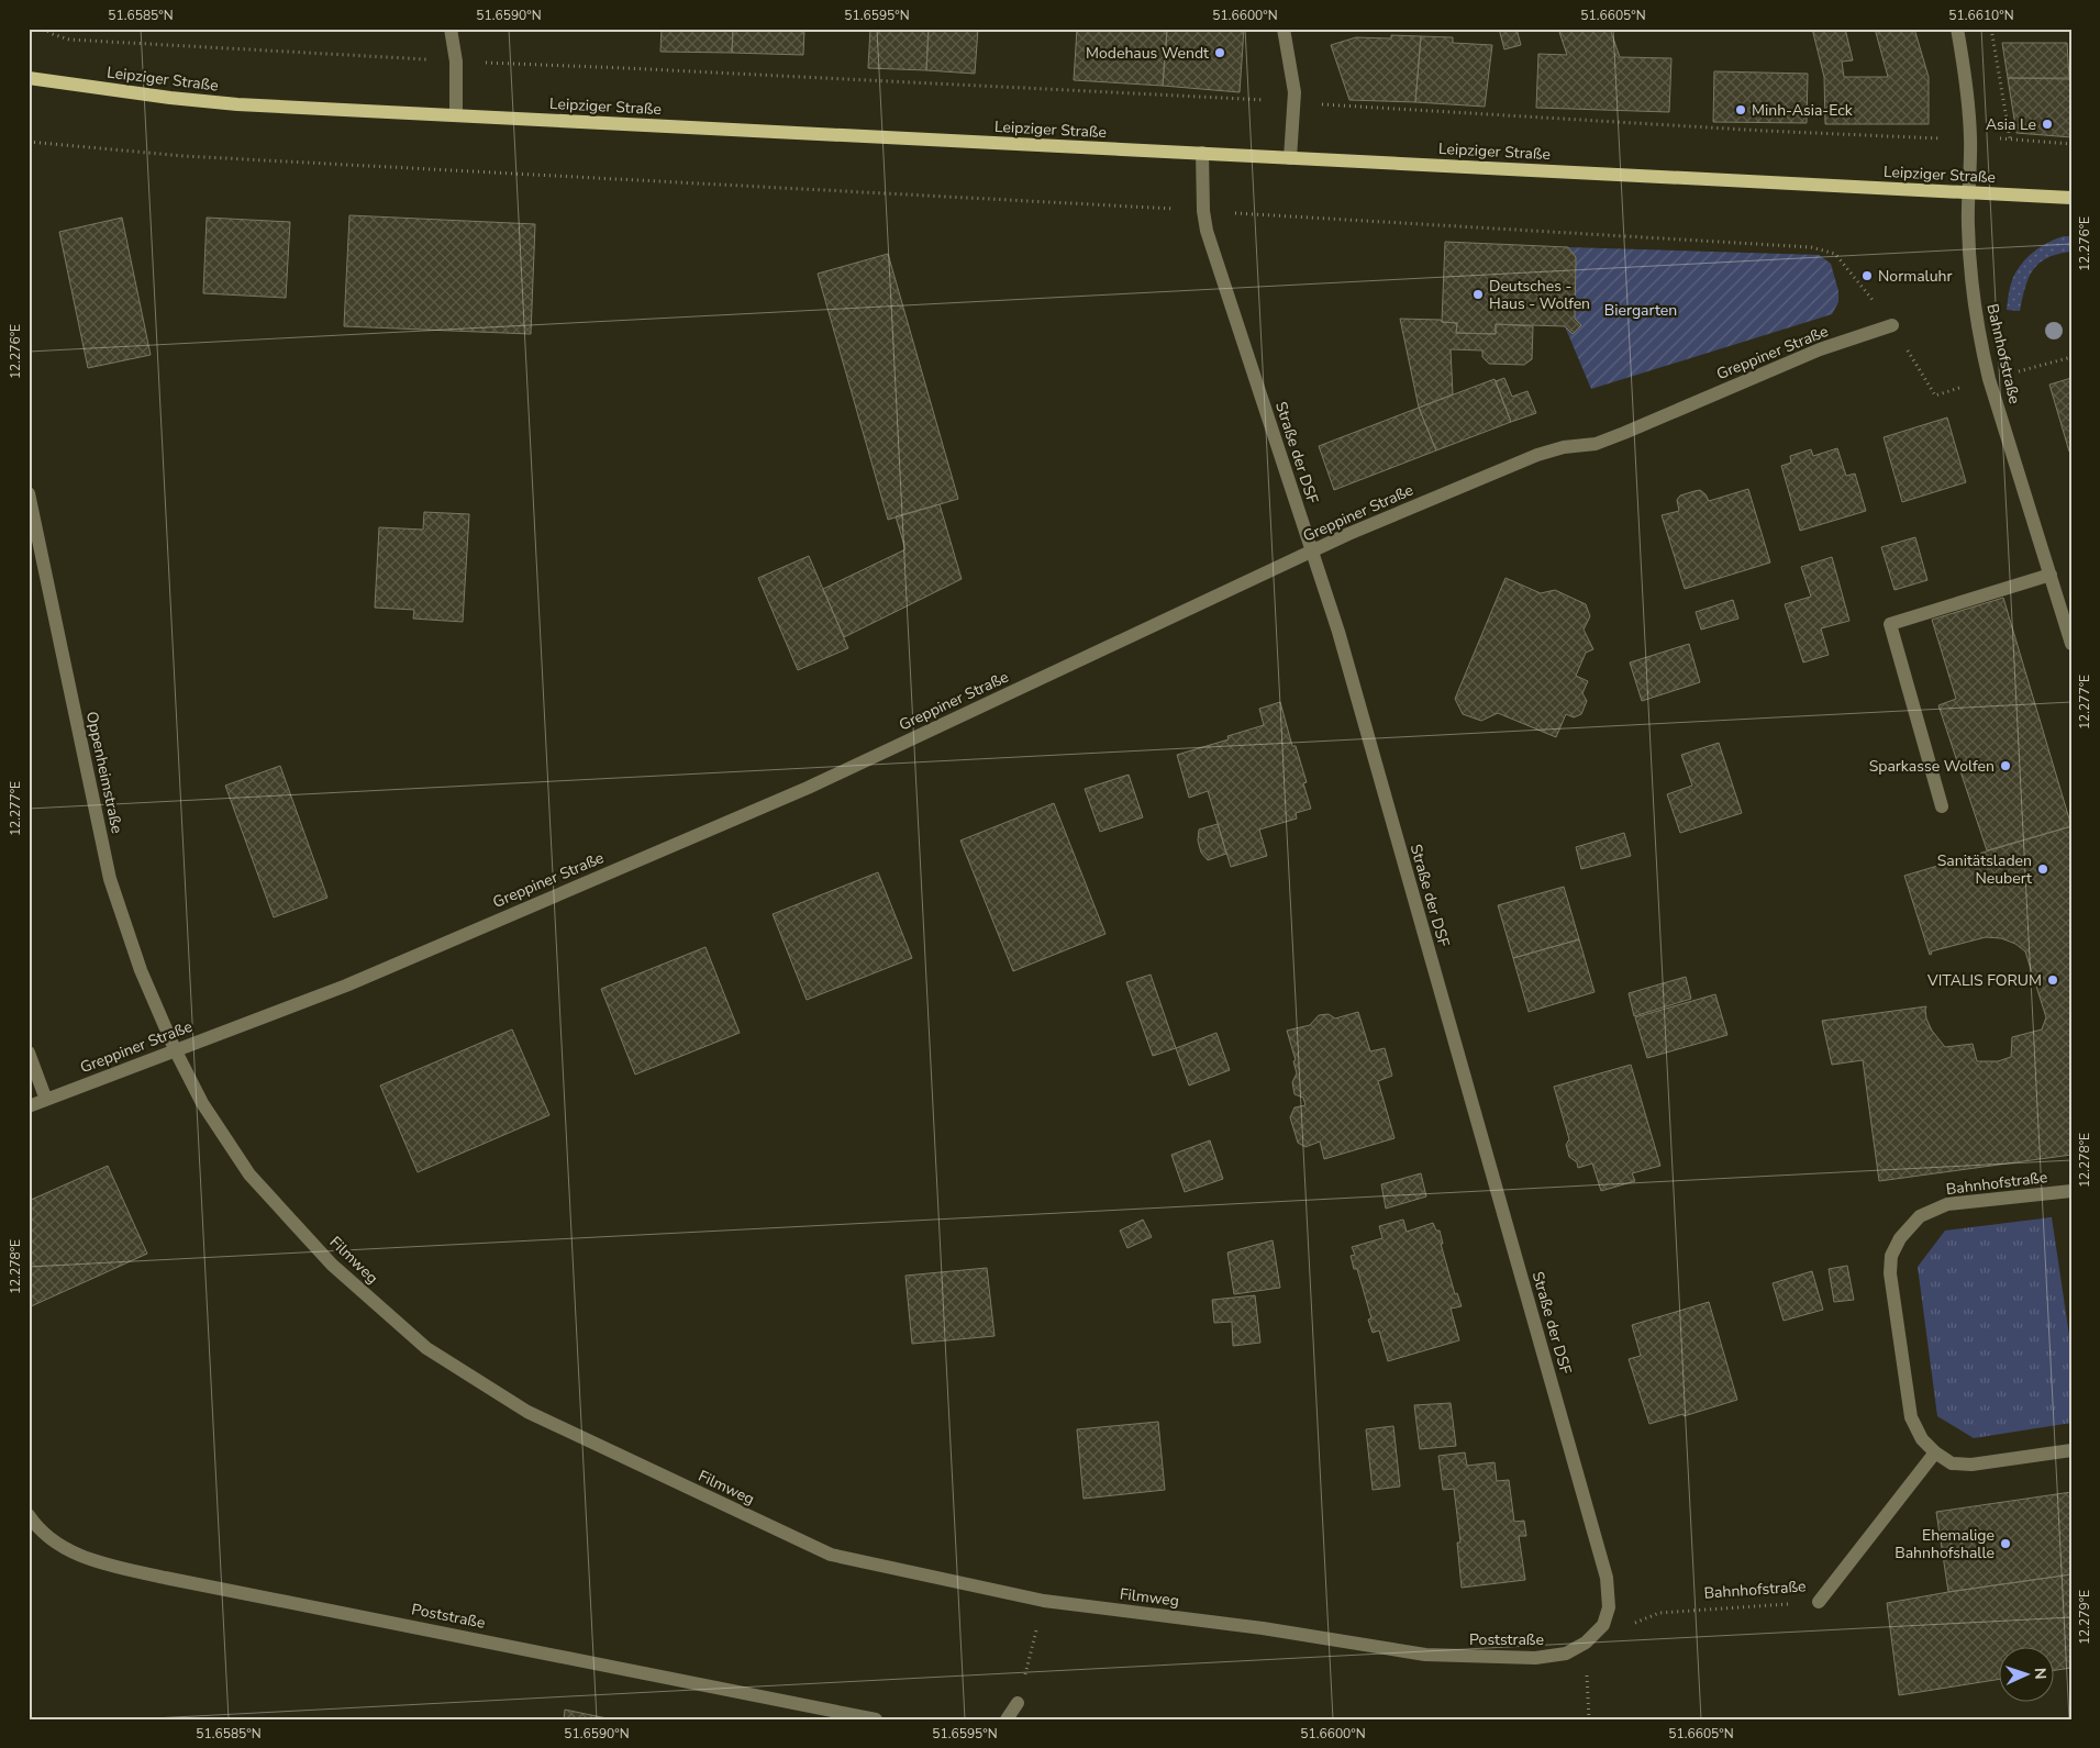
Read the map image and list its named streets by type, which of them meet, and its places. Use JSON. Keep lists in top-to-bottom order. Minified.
{"streets":{"main road":["Leipziger Straße"],"street":["Greppiner Straße","Bahnhofstraße","Straße der DSF","Oppenheimstraße","Filmweg","Poststraße"]},"crossings":[["Leipziger Straße","Bahnhofstraße"],["Leipziger Straße","Straße der DSF"],["Greppiner Straße","Straße der DSF"],["Greppiner Straße","Oppenheimstraße"],["Greppiner Straße","Filmweg"],["Straße der DSF","Poststraße"],["Oppenheimstraße","Filmweg"],["Filmweg","Poststraße"]],"parks":["Biergarten"],"places":["Modehaus Wendt","Minh-Asia-Eck","Asia Le","Normaluhr","Deutsches - Haus - Wolfen","Sparkasse Wolfen","Sanitätsladen Neubert","VITALIS FORUM","Ehemalige Bahnhofshalle"],"north":"right","coordinates":["51.6585°N","51.6590°N","51.6595°N","51.6600°N","51.6605°N","51.6610°N","12.276°E","12.277°E","12.278°E","12.279°E"]}
